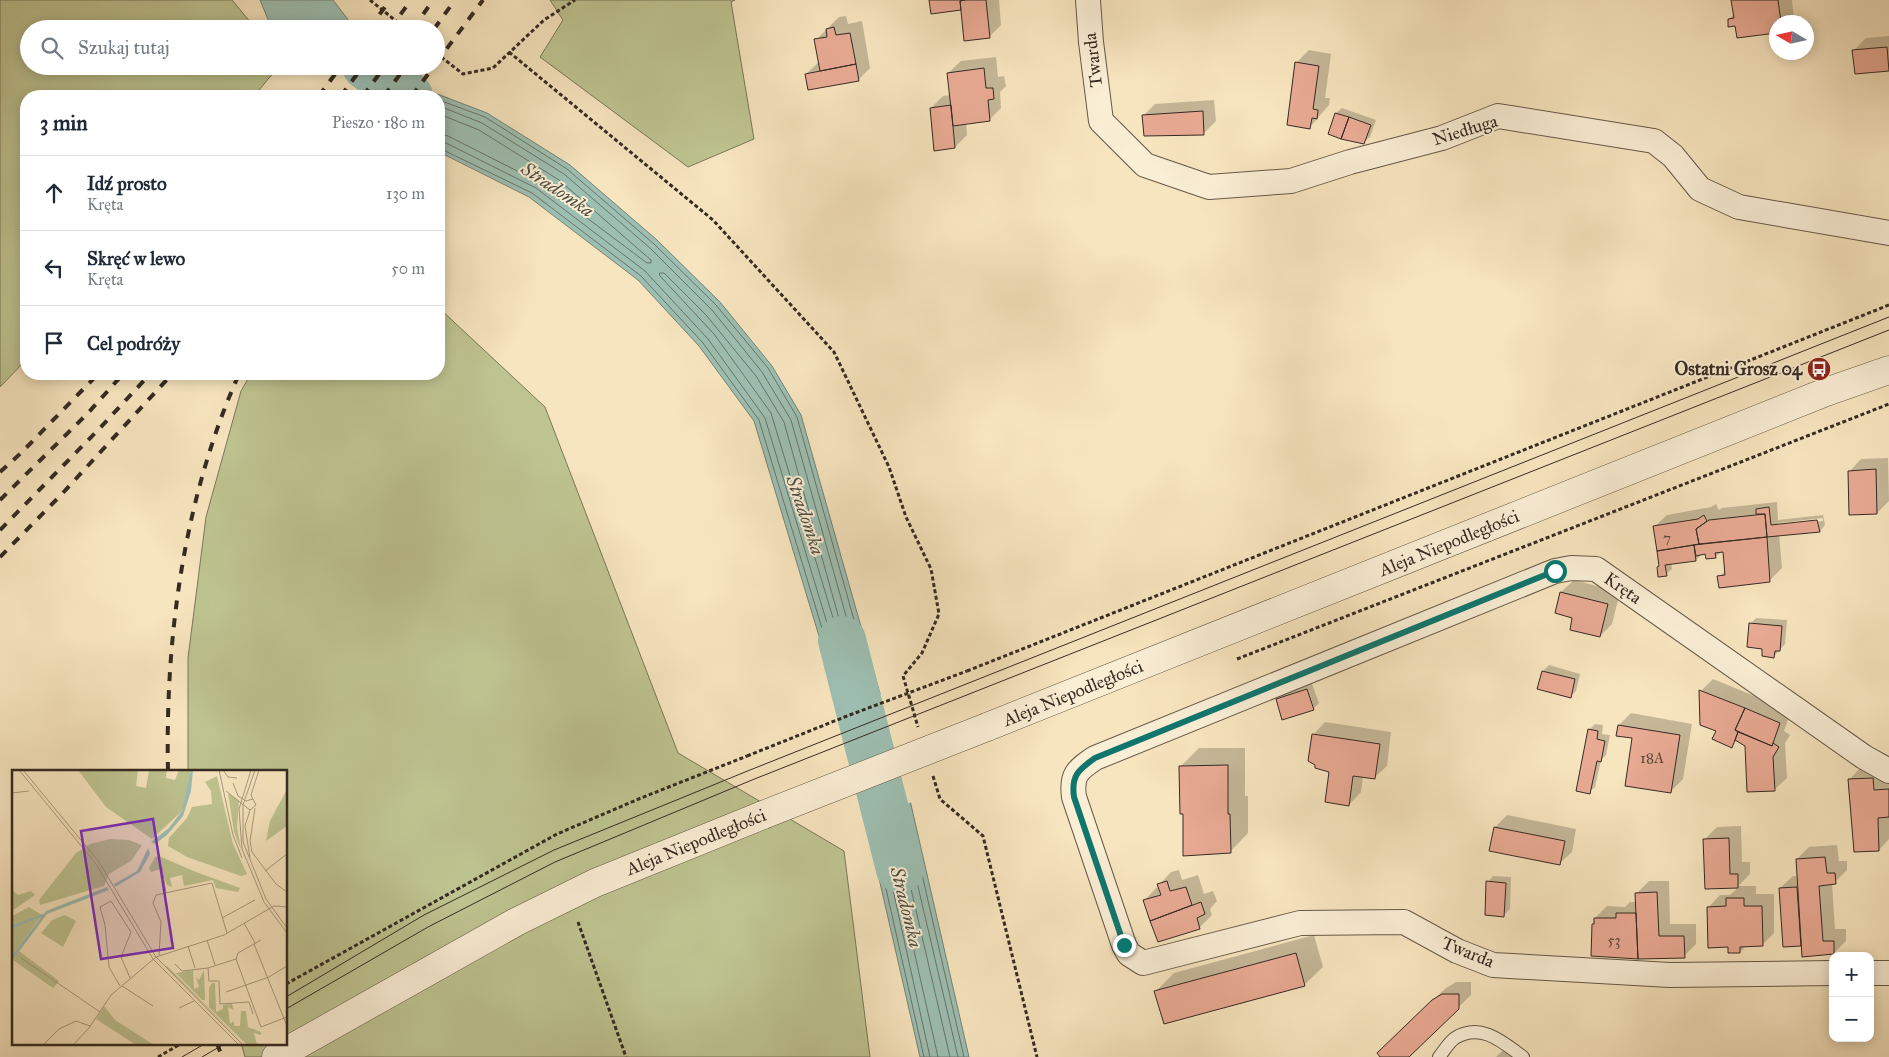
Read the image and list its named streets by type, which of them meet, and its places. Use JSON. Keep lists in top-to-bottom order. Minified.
{"streets":{"street":["Twarda","Niedługa","Aleja Niepodległości","Kręta"]},"crossings":[["Twarda","Niedługa"],["Twarda","Kręta"]],"water":["Stradomka"],"places":{"bus stop":["Ostatni Grosz 04"]},"house_numbers":["7","18A","53"],"north":"left","page":{"search":"Szukaj tutaj","heading":["3 min","Pieszo · 180 m"],"list":[["Idź prosto","Kręta","130 m"],["Skręć w lewo","Kręta","50 m"],"Cel podróży"],"map_buttons":["+","−"]}}
